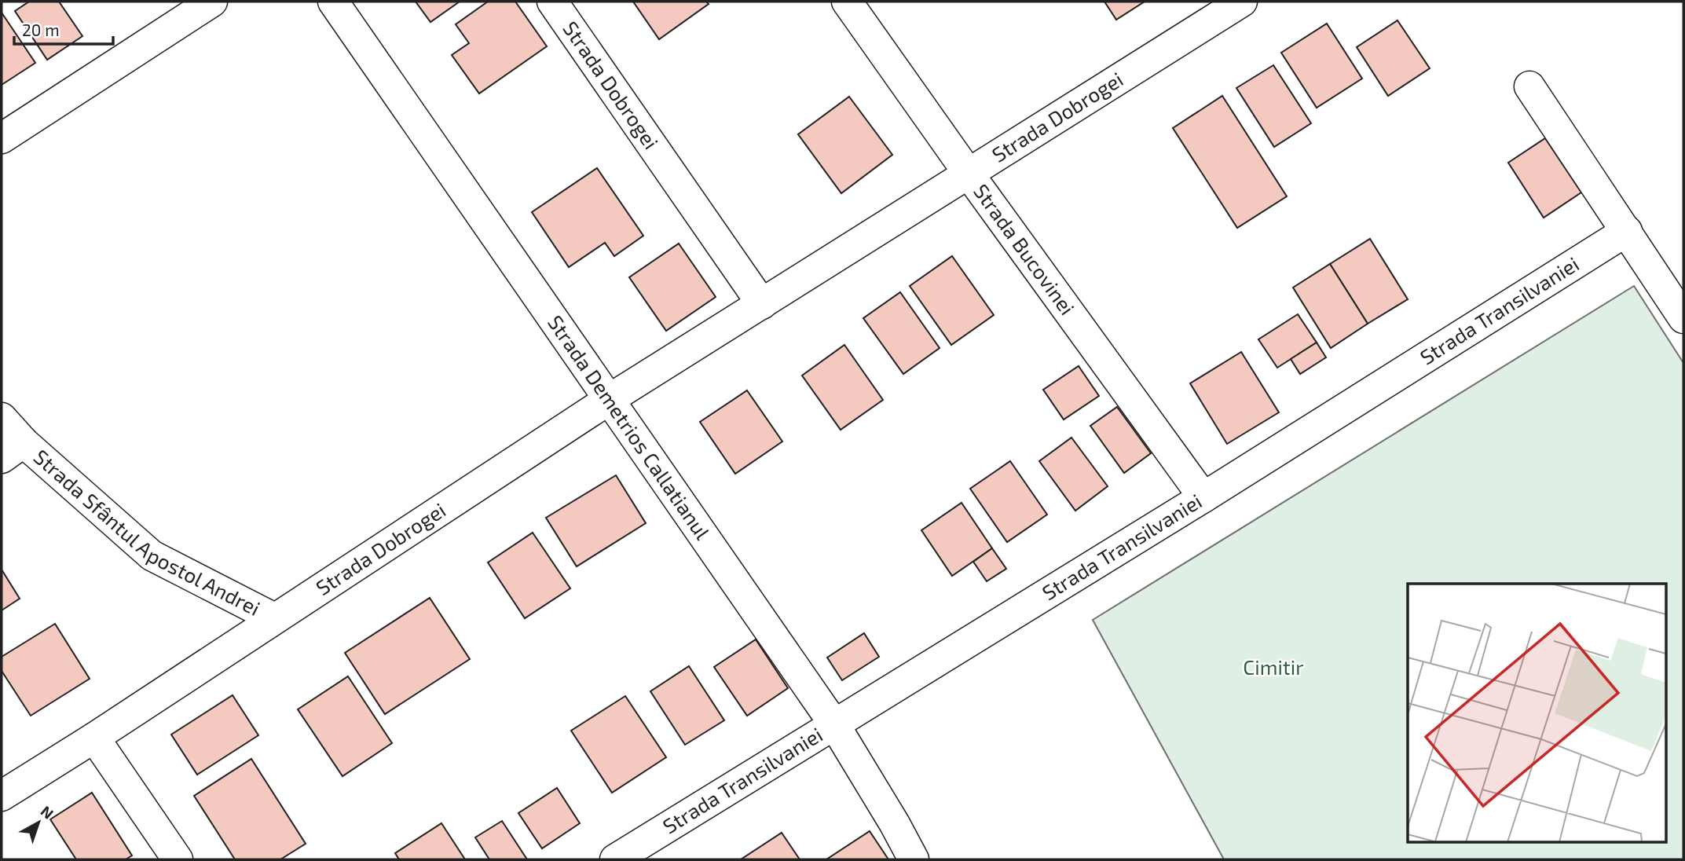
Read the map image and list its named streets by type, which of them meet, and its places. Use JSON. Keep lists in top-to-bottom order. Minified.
{"streets":{"street":["Strada Dobrogei","Strada Bucovinei","Strada Transilvaniei","Strada Demetrios Callatianul","Strada Sfântul Apostol Andrei"]},"crossings":[["Strada Dobrogei","Strada Bucovinei"],["Strada Dobrogei","Strada Demetrios Callatianul"],["Strada Dobrogei","Strada Sfântul Apostol Andrei"],["Strada Bucovinei","Strada Transilvaniei"],["Strada Transilvaniei","Strada Demetrios Callatianul"]],"parks":["Cimitir"],"scale_bar":"20 m","north":"top right"}
